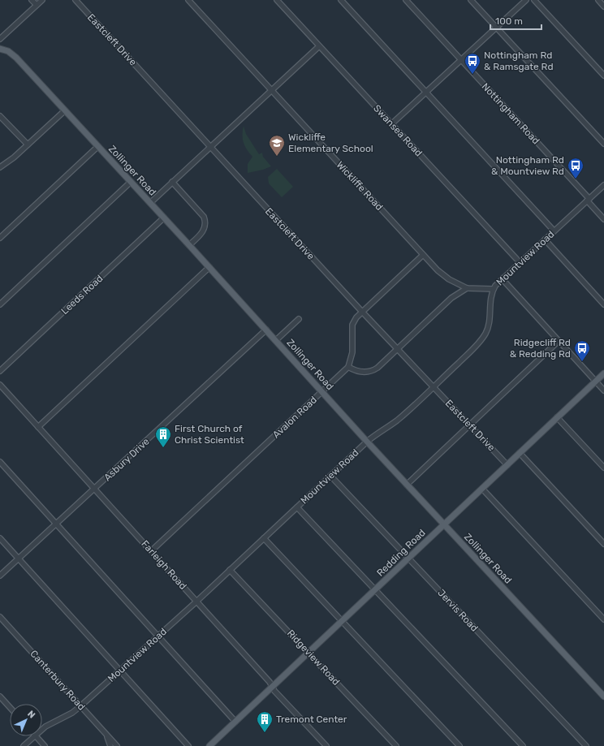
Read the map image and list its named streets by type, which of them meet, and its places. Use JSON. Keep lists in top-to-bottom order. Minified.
{"streets":{"main road":["Zollinger Road","Redding Road"],"street":["Eastcleft Drive","Nottingham Road","Swansea Road","Wickliffe Road","Mountview Road","Leeds Road","Avalon Road","Asbury Drive","Farleigh Road","Jervis Road","Ridgeview Road","Canterbury Road"]},"crossings":[["Eastcleft Drive","Mountview Road"],["Eastcleft Drive","Avalon Road"],["Eastcleft Drive","Redding Road"],["Nottingham Road","Mountview Road"],["Swansea Road","Mountview Road"],["Zollinger Road","Mountview Road"],["Zollinger Road","Leeds Road"],["Zollinger Road","Avalon Road"],["Zollinger Road","Asbury Drive"],["Zollinger Road","Redding Road"],["Wickliffe Road","Mountview Road"],["Wickliffe Road","Avalon Road"],["Mountview Road","Farleigh Road"],["Mountview Road","Jervis Road"],["Mountview Road","Ridgeview Road"],["Mountview Road","Canterbury Road"],["Avalon Road","Farleigh Road"],["Asbury Drive","Farleigh Road"],["Redding Road","Farleigh Road"],["Redding Road","Jervis Road"],["Redding Road","Ridgeview Road"]],"places":{"bus stop":["Nottingham Rd & Ramsgate Rd","Nottingham Rd & Mountview Rd","Ridgecliff Rd & Redding Rd"],"school or university":["Wickliffe Elementary School"],"building":["First Church of Christ Scientist","Tremont Center"]},"scale_bar":"100 m","north":"top right"}
